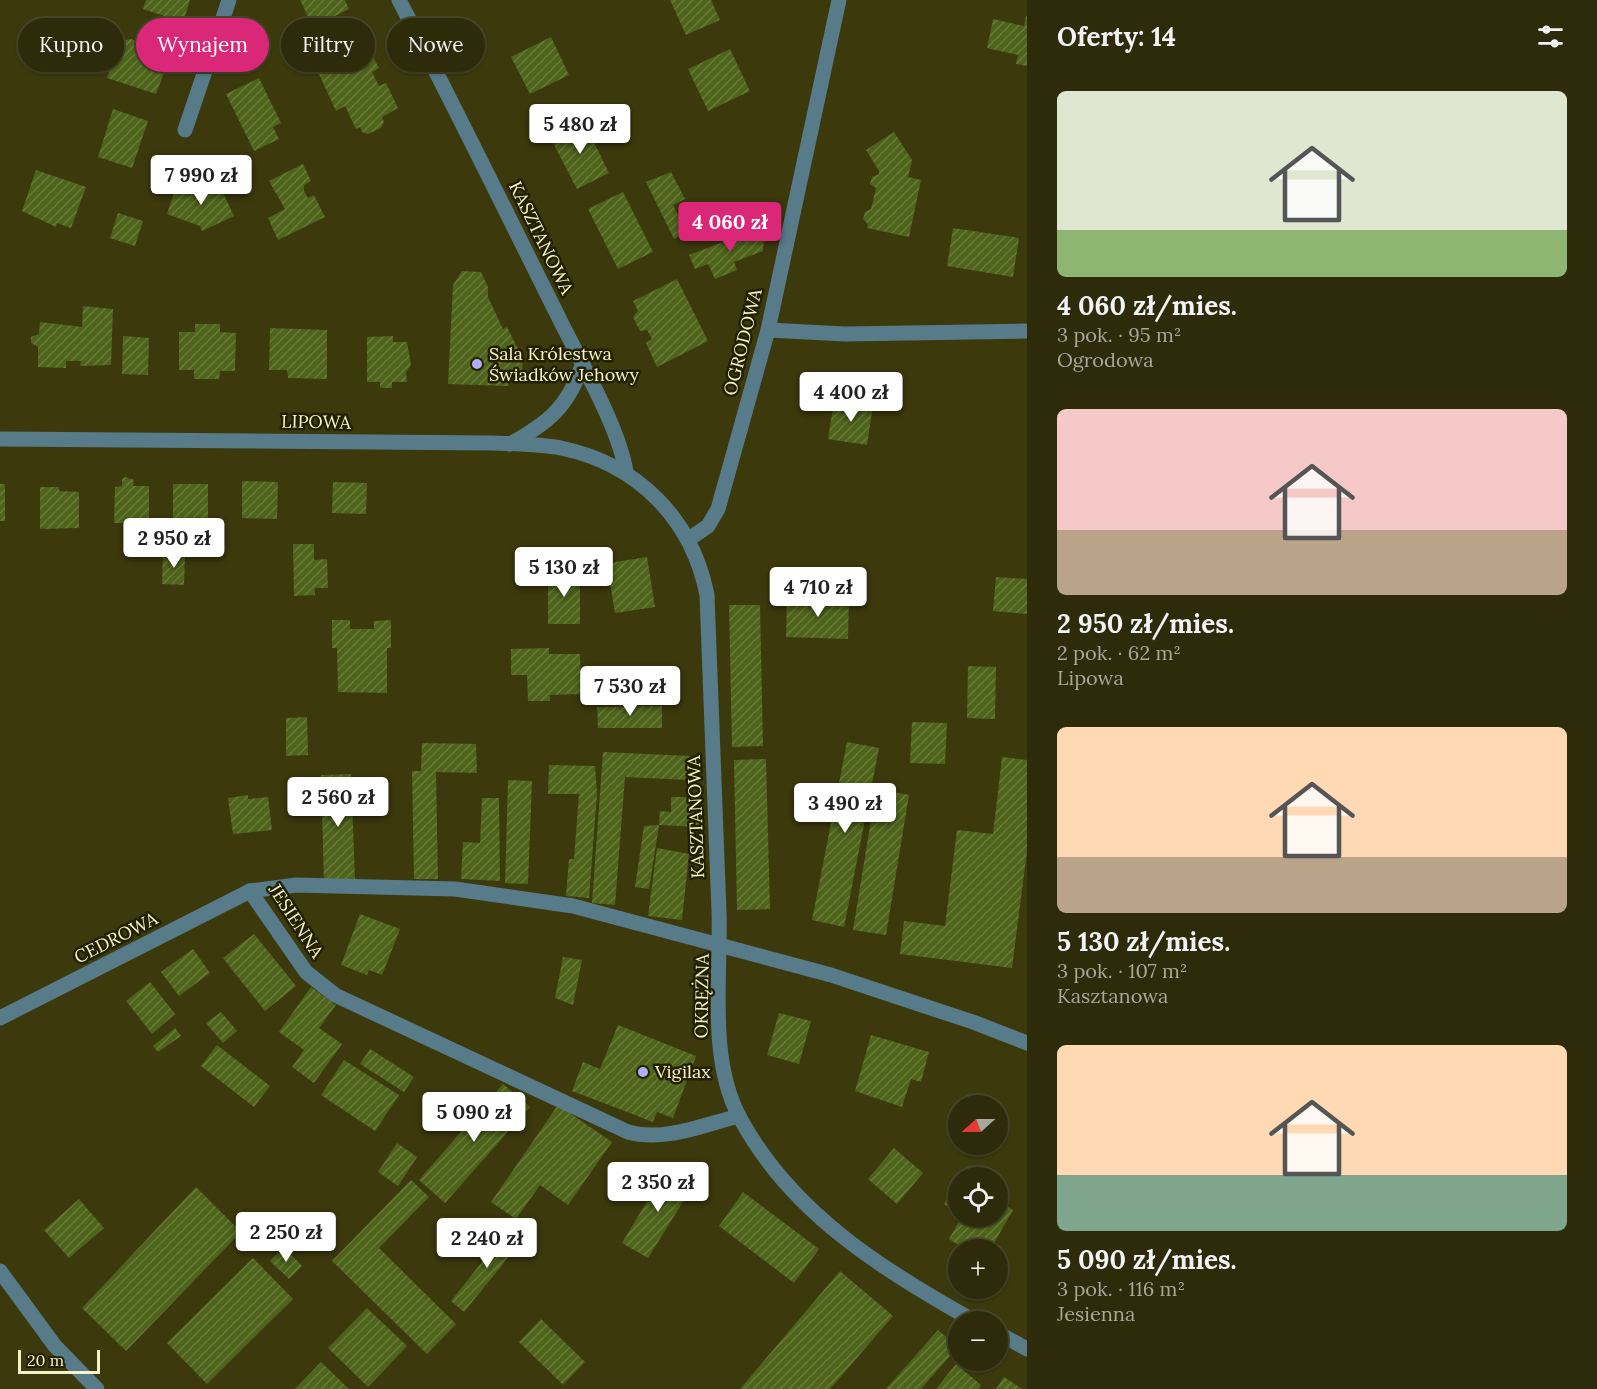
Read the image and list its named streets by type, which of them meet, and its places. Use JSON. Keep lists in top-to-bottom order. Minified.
{"streets":{"street":["KASZTANOWA","OGRODOWA","LIPOWA","JESIENNA","CEDROWA","OKRĘŻNA"]},"crossings":[["KASZTANOWA","OGRODOWA"],["KASZTANOWA","LIPOWA"],["KASZTANOWA","JESIENNA"],["KASZTANOWA","OKRĘŻNA"],["JESIENNA","CEDROWA"],["JESIENNA","OKRĘŻNA"]],"places":["Sala Królestwa Świadków Jehowy","Vigilax"],"scale_bar":"20 m","north":"left","page":{"heading":"Oferty: 14","chip":["Kupno","Wynajem","Filtry","Nowe"],"list":[{"name":"4 060 zł/mies.","note":"3 pok. · 95 m² · Ogrodowa"},{"name":"2 950 zł/mies.","note":"2 pok. · 62 m² · Lipowa"},{"name":"5 130 zł/mies.","note":"3 pok. · 107 m² · Kasztanowa"},{"name":"5 090 zł/mies.","note":"3 pok. · 116 m² · Jesienna"}],"price":["5 480 zł","7 990 zł","4 060 zł","4 400 zł","2 950 zł","5 130 zł","4 710 zł","7 530 zł","2 560 zł","3 490 zł","5 090 zł","2 350 zł","2 250 zł","2 240 zł"],"map_buttons":["+","−"],"scale":"20 m"}}
